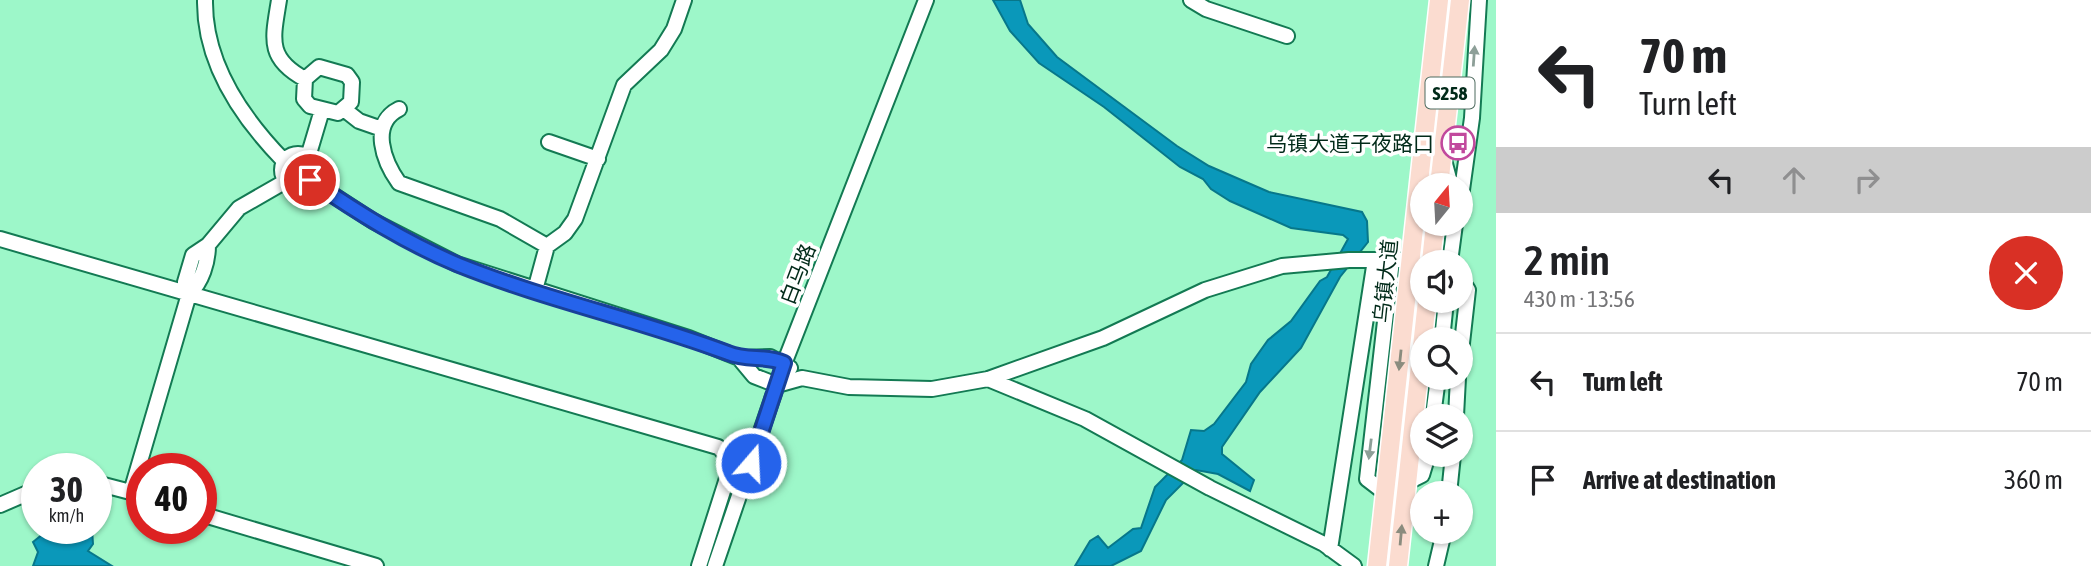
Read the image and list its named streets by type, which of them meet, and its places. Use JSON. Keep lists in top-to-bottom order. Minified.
{"streets":{"main road":["S258","乌镇大道"],"street":["白马路"]},"places":{"bus stop":["乌镇大道子夜路口"]},"north":"top","page":{"turn":["70 m","Turn left"],"map_buttons":"+","heading":["2 min","430 m · 13:56"],"list":[{"name":"Turn left","value":"70 m"},{"name":"Arrive at destination","value":"360 m"}],"speed":"30 km/h","limit":"40"}}
